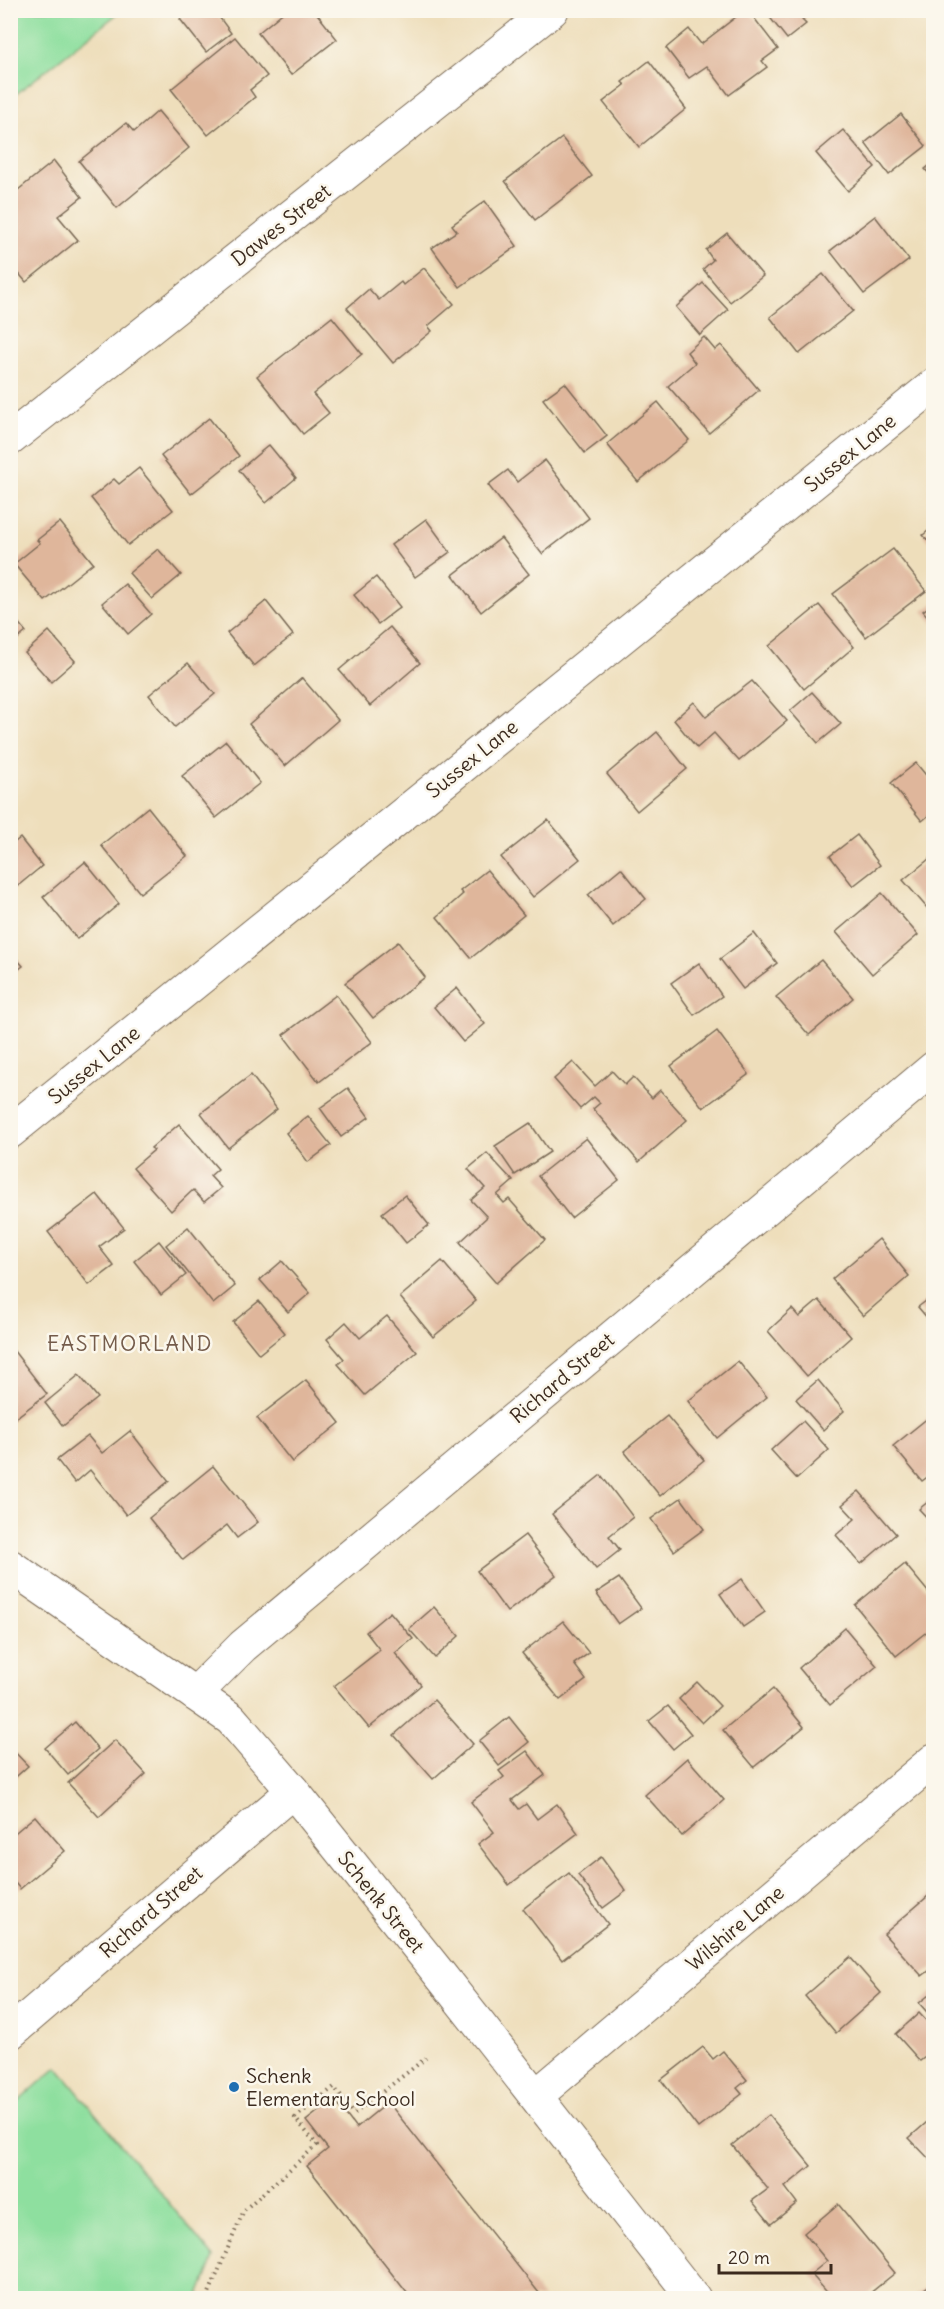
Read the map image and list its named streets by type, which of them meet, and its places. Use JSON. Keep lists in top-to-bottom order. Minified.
{"streets":{"street":["Dawes Street","Sussex Lane","Richard Street","Schenk Street","Wilshire Lane"]},"crossings":[["Richard Street","Schenk Street"],["Schenk Street","Wilshire Lane"]],"districts":["EASTMORLAND"],"places":["Schenk Elementary School"],"scale_bar":"20 m"}
